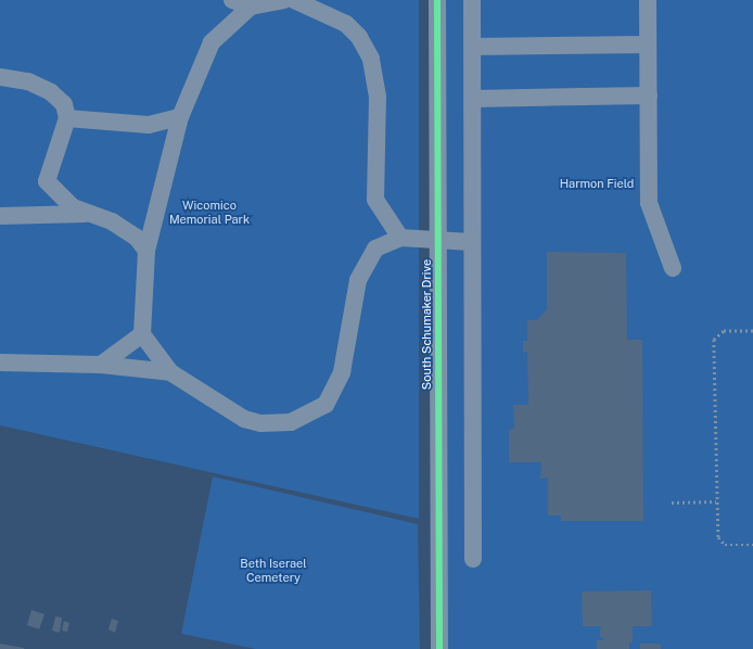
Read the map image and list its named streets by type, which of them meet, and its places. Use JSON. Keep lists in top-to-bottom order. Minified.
{"streets":{"street":["South Schumaker Drive"]},"parks":["Harmon Field","Wicomico Memorial Park","Beth Iserael Cemetery"]}
